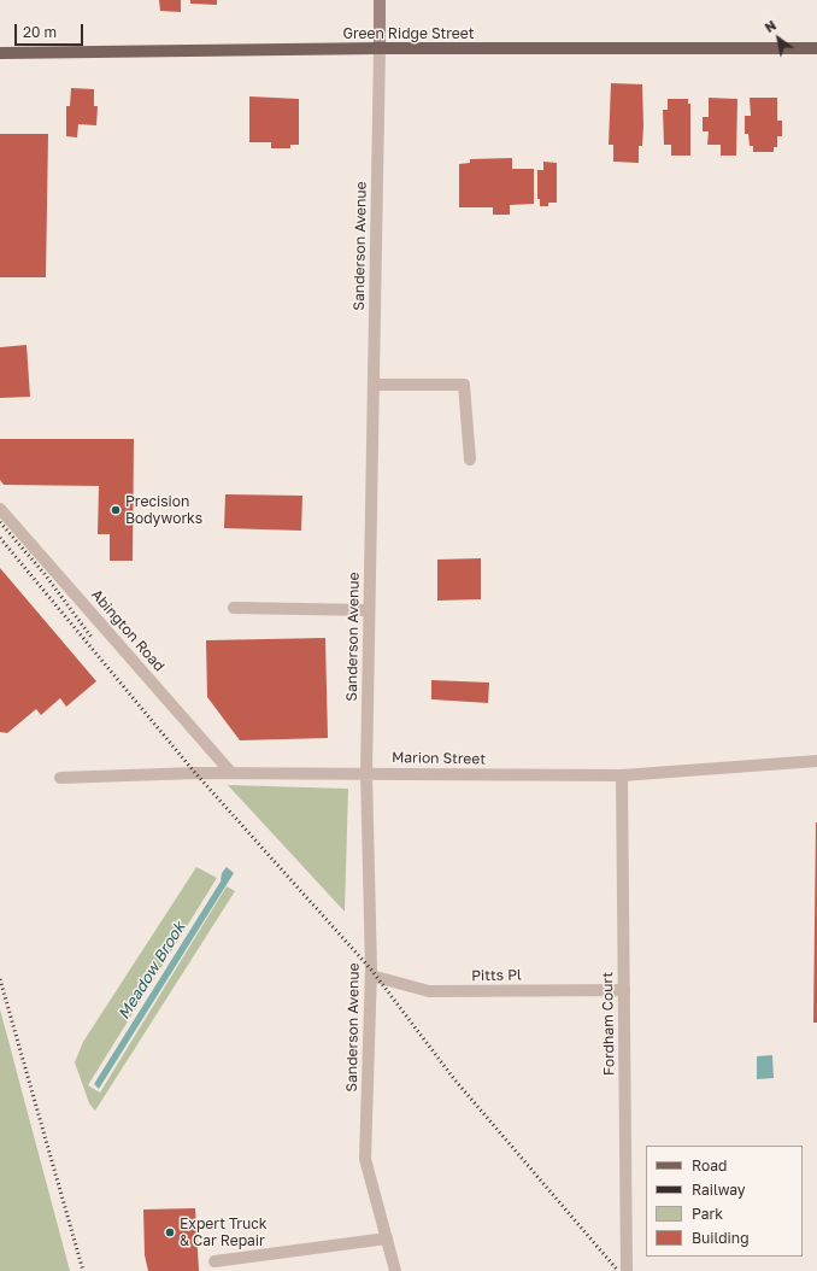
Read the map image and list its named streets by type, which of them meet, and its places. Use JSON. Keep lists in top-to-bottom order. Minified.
{"streets":{"main road":["Green Ridge Street"],"street":["Sanderson Avenue","Abington Road","Marion Street","Pitts Pl","Fordham Court"]},"crossings":[["Green Ridge Street","Sanderson Avenue"],["Sanderson Avenue","Marion Street"],["Sanderson Avenue","Pitts Pl"],["Abington Road","Marion Street"],["Marion Street","Fordham Court"],["Pitts Pl","Fordham Court"]],"water":["Meadow Brook"],"places":["Precision Bodyworks","Expert Truck & Car Repair"],"legend":["Road","Railway","Park","Building"],"scale_bar":"20 m","north":"top left"}
